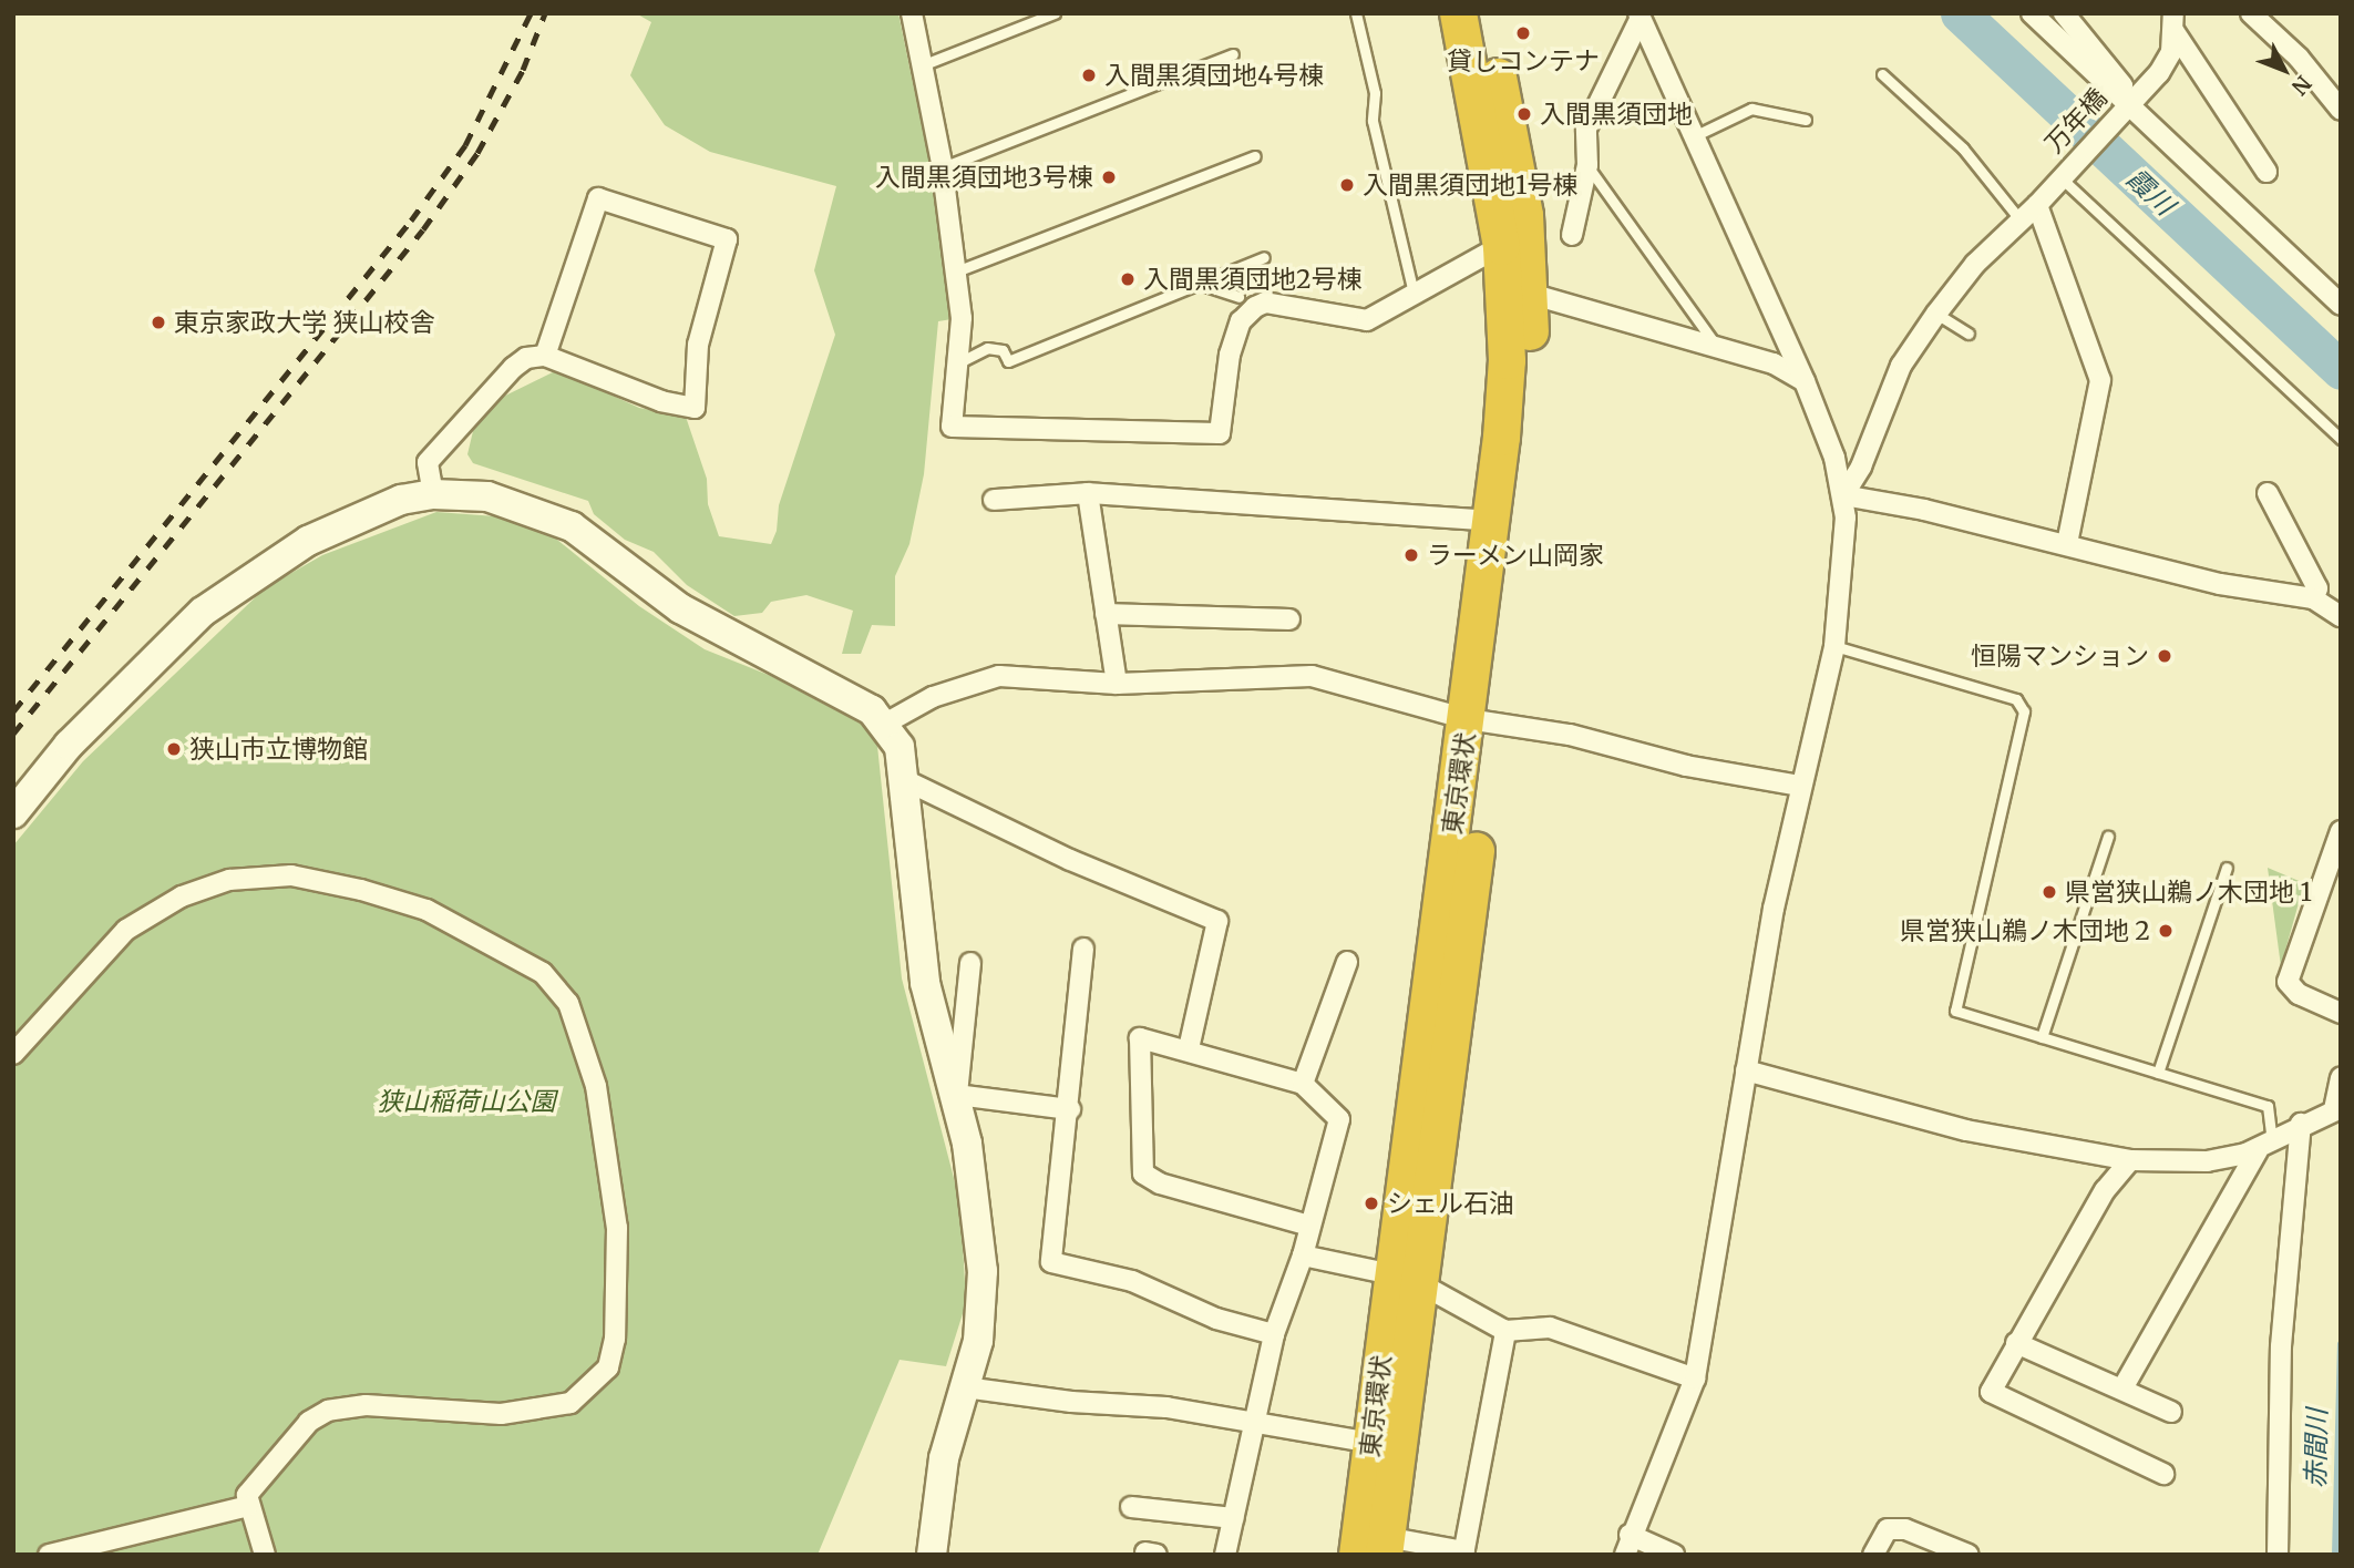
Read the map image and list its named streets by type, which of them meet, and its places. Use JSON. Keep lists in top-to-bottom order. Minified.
{"streets":{"highway":["東京環状"],"street":["万年橋"]},"water":["霞川","赤間川"],"parks":["狭山稲荷山公園"],"places":["貸しコンテナ","入間黒須団地4号棟","入間黒須団地","入間黒須団地3号棟","入間黒須団地1号棟","入間黒須団地2号棟","東京家政大学 狭山校舎","ラーメン山岡家","恒陽マンション","狭山市立博物館","県営狭山鵜ノ木団地 1","県営狭山鵜ノ木団地 2","シェル石油"],"north":"bottom right"}
